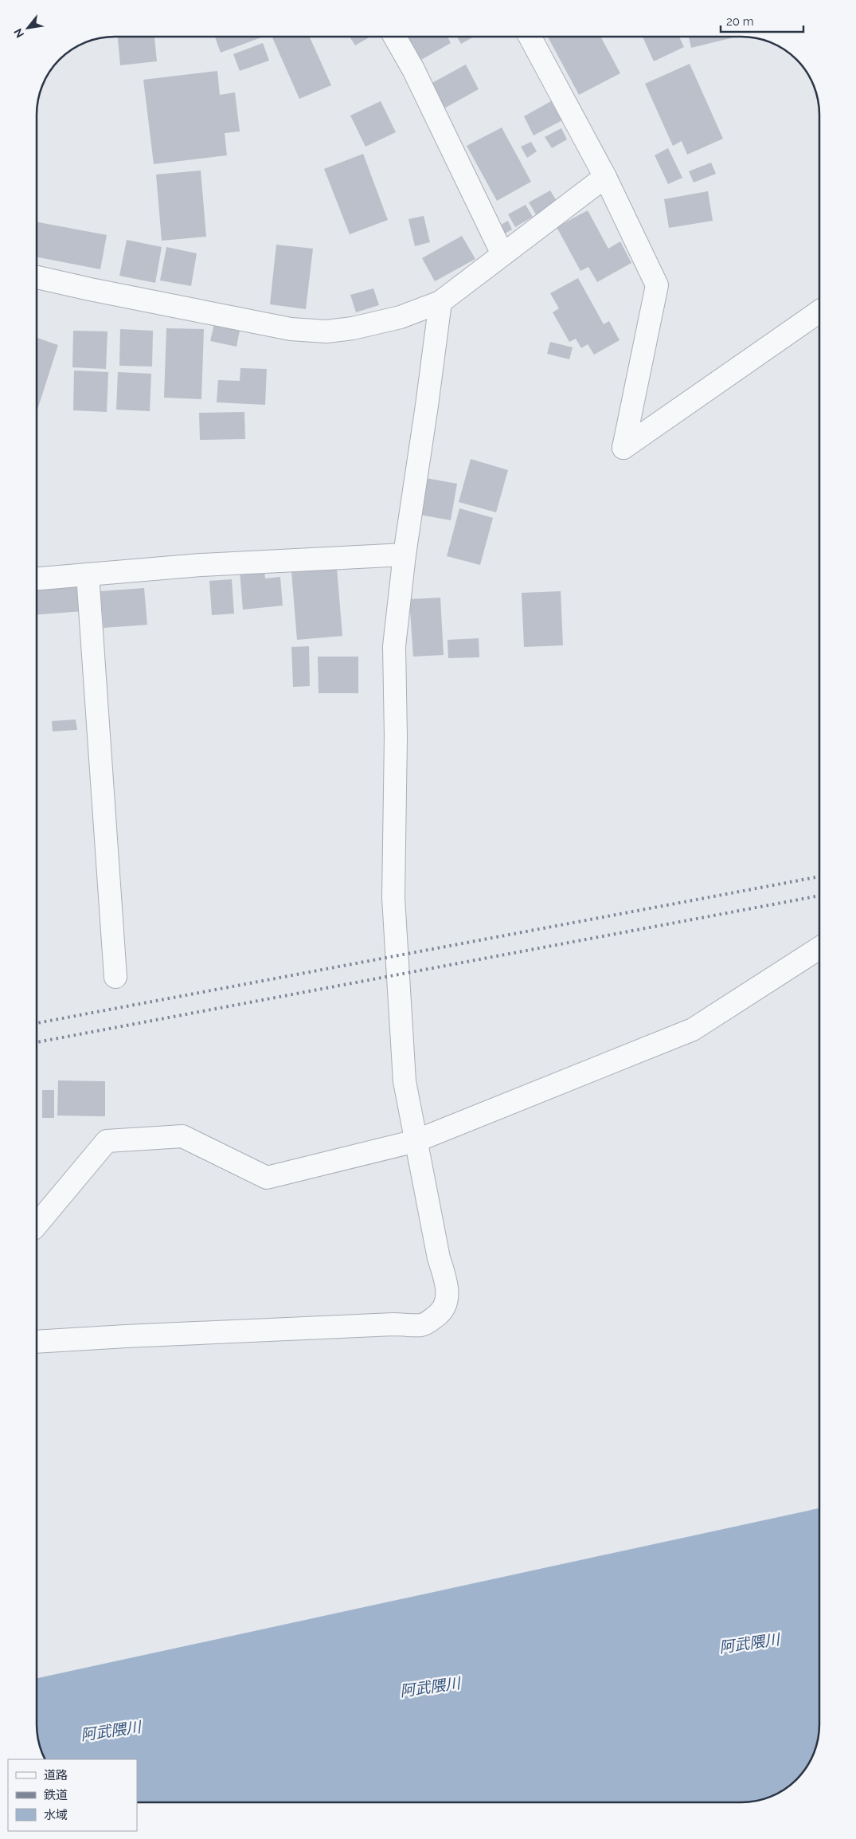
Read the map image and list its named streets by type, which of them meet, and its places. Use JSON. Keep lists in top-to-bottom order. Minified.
{"water":["阿武隈川"],"legend":["道路","鉄道","水域"],"scale_bar":"20 m","north":"bottom left"}
